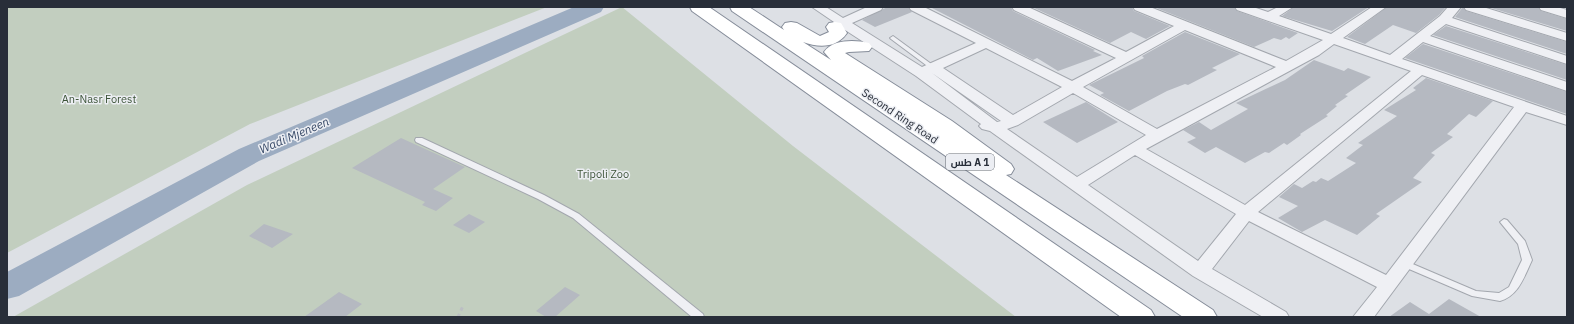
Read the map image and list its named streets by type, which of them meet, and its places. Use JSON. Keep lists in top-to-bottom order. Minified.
{"streets":{"highway":["Second Ring Road","طس A 1"]},"water":["Wadi Mjeneen"],"parks":["An-Nasr Forest","Tripoli Zoo"]}
